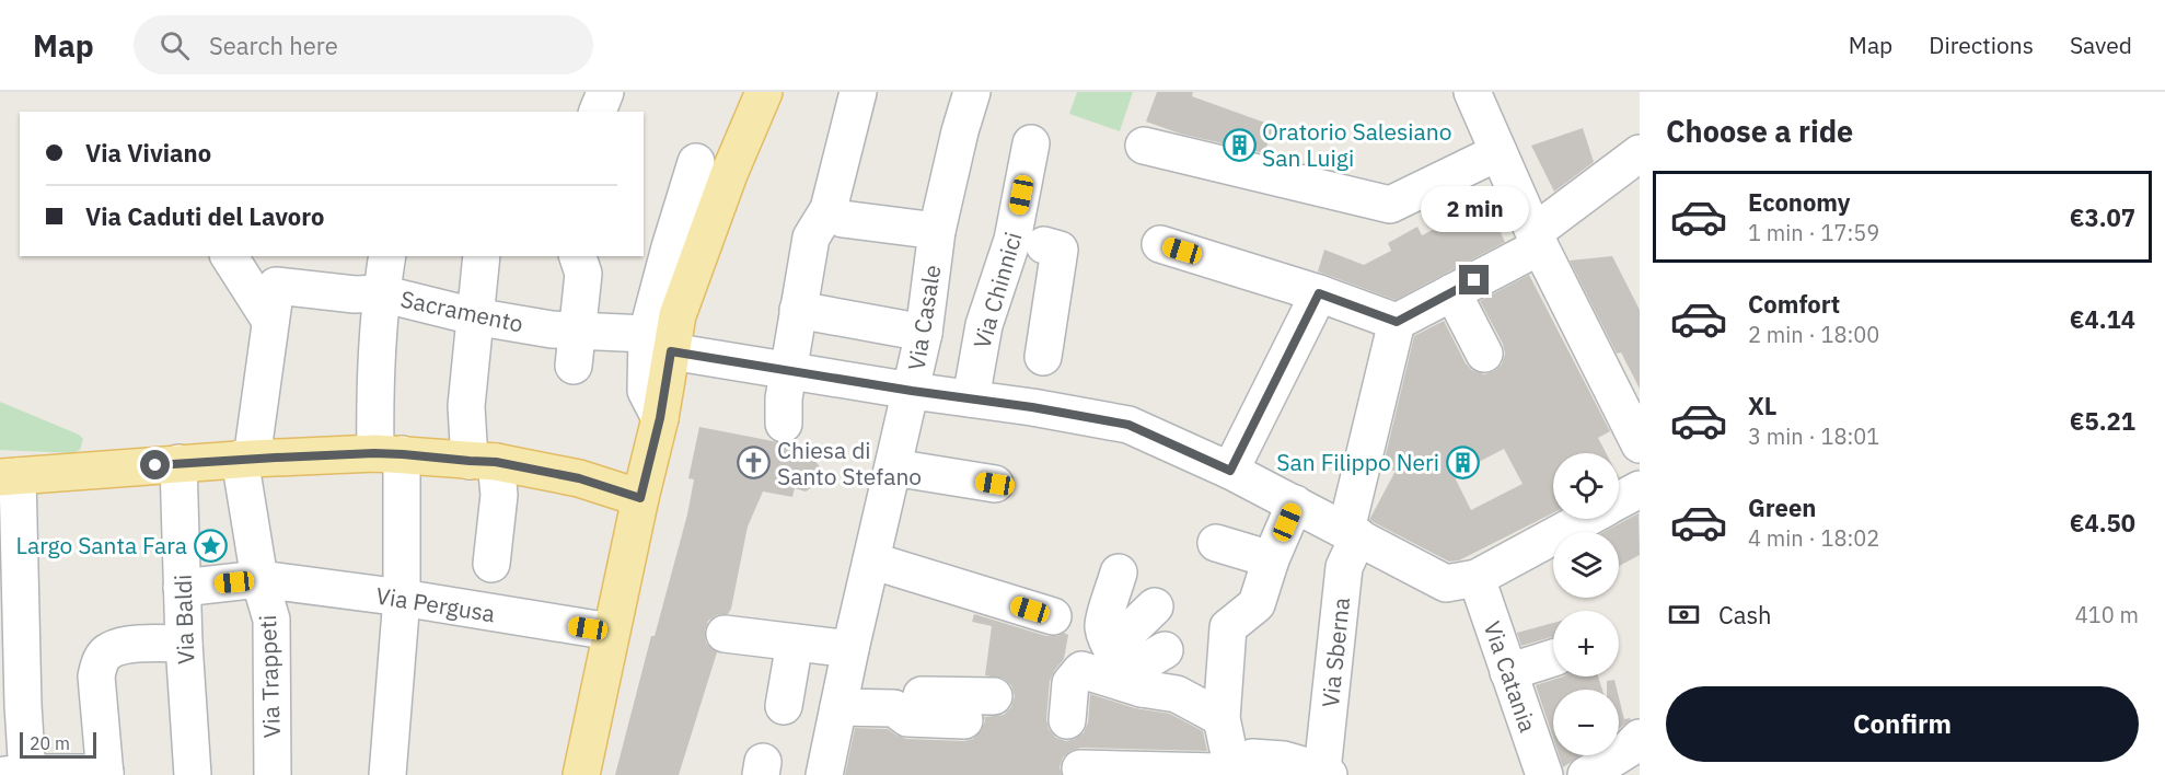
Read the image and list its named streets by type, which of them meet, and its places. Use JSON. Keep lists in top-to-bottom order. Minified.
{"streets":{"street":["Via Chinnici","Sacramento","Via Casale","Via Pergusa","Via Baldi","Via Sberna","Via Trappeti","Via Catania"]},"crossings":[["Via Chinnici","Sacramento"],["Sacramento","Via Casale"],["Sacramento","Via Sberna"],["Sacramento","Via Trappeti"],["Sacramento","Via Catania"],["Via Pergusa","Via Baldi"],["Via Pergusa","Via Trappeti"]],"places":{"building":["Oratorio Salesiano San Luigi","San Filippo Neri"],"church":["Chiesa di Santo Stefano"],"place":["Largo Santa Fara"]},"scale_bar":"20 m","page":{"header":"Map","search":"Search here","nav":["Map","Directions","Saved"],"heading":"Choose a ride","banner":["Via Viviano","Via Caduti del Lavoro"],"list":[{"name":"Economy","note":"1 min · 17:59","value":"€3.07"},{"name":"Comfort","note":"2 min · 18:00","value":"€4.14"},{"name":"XL","note":"3 min · 18:01","value":"€5.21"},{"name":"Green","note":"4 min · 18:02","value":"€4.50"}],"bubble":"2 min","map_buttons":["+","−"],"pay":["Cash","410 m"],"buttons":"Confirm","scale":"20 m"}}
